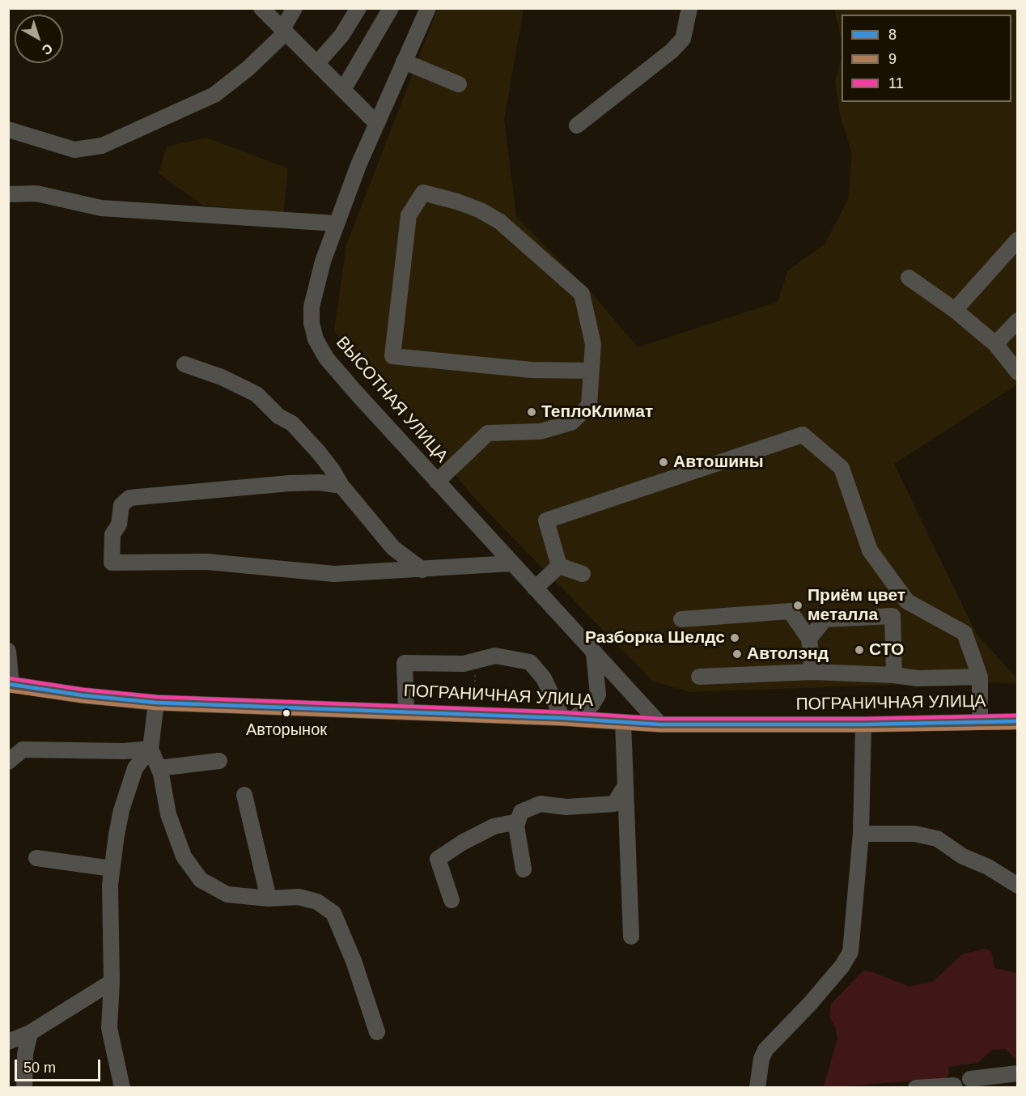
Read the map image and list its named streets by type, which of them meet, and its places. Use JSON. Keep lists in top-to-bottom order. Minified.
{"streets":{"street":["ВЫСОТНАЯ УЛИЦА","ПОГРАНИЧНАЯ УЛИЦА"]},"crossings":[["ВЫСОТНАЯ УЛИЦА","ПОГРАНИЧНАЯ УЛИЦА"]],"places":["ТеплоКлимат","Автошины","Приём цвет металла","Разборка Шелдс","СТО","Автолэнд","Авторынок"],"lines":["transit line 11","transit line 8","transit line 9"],"legend":["8","9","11"],"scale_bar":"50 m","north":"bottom right"}
